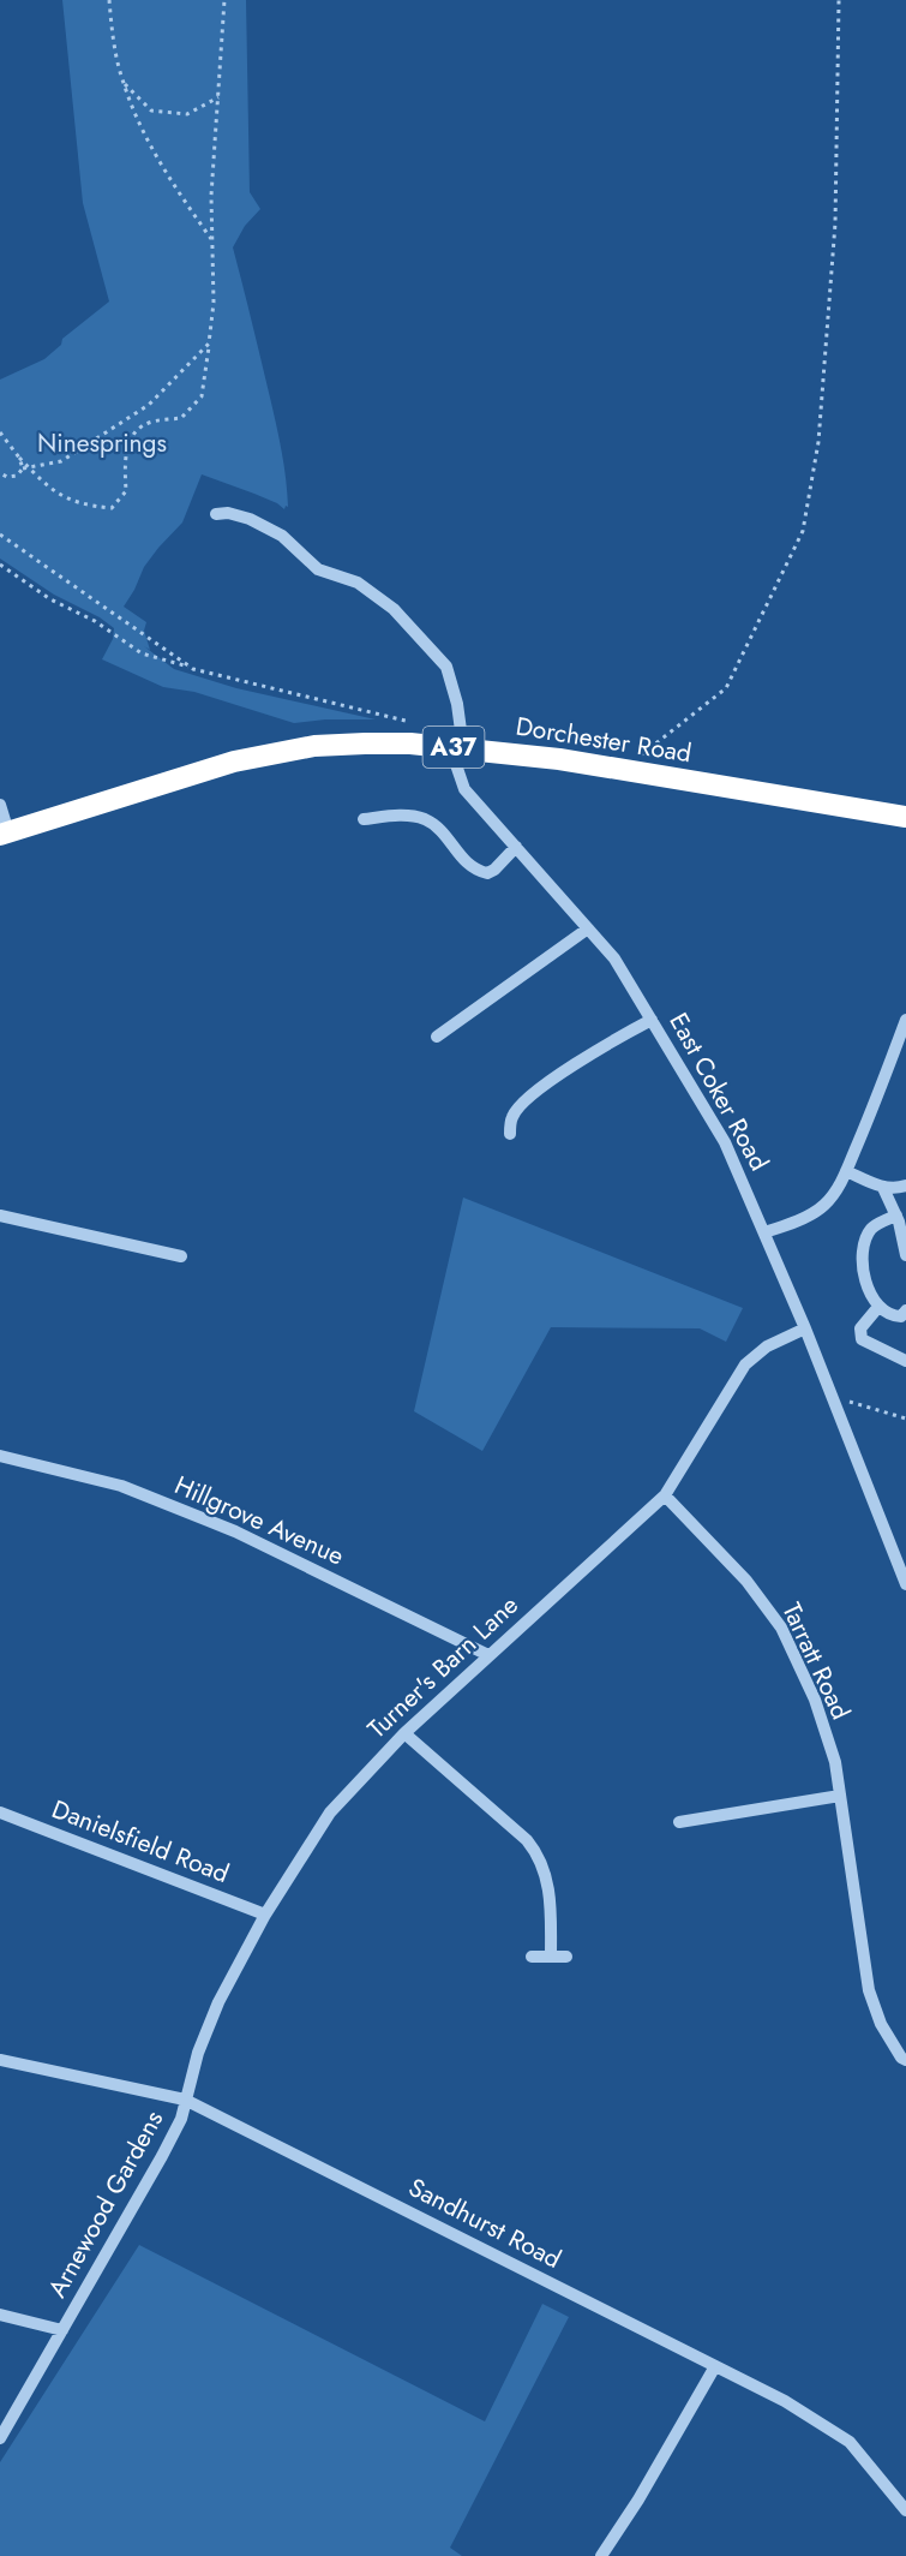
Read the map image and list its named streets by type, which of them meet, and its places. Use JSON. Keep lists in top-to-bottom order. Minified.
{"streets":{"highway":["Dorchester Road","A37"],"street":["East Coker Road","Hillgrove Avenue","Tarratt Road","Turner's Barn Lane","Danielsfield Road","Arnewood Gardens","Sandhurst Road"]},"crossings":[["Dorchester Road","East Coker Road"],["East Coker Road","Turner's Barn Lane"],["Hillgrove Avenue","Turner's Barn Lane"],["Tarratt Road","Turner's Barn Lane"],["Turner's Barn Lane","Danielsfield Road"],["Turner's Barn Lane","Arnewood Gardens"],["Turner's Barn Lane","Sandhurst Road"],["Arnewood Gardens","Sandhurst Road"]],"parks":["Ninesprings"]}
